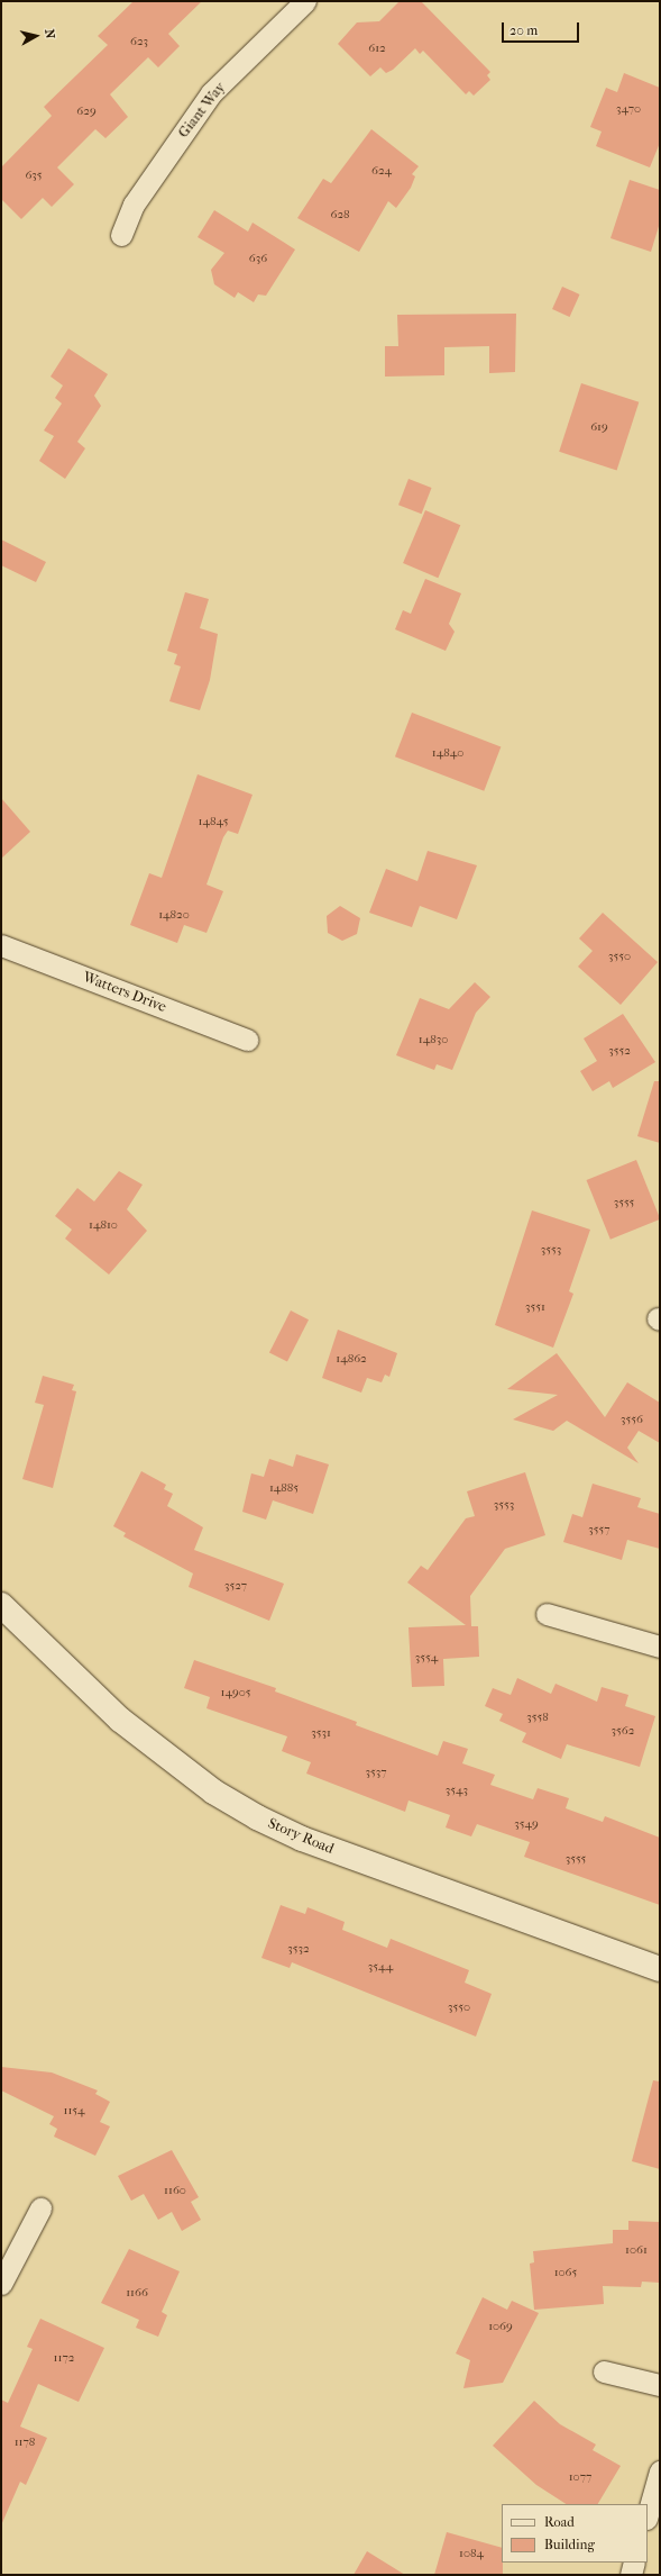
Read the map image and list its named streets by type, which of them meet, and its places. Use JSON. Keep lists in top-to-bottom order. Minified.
{"streets":{"street":["Giant Way","Watters Drive","Story Road"]},"house_numbers":["623","612","3470","629","624","635","628","636","619","14840","14845","14820","3550","14830","3552","3555","14810","3553","3551","14862","3556","14885","3553","3557","3527","3554","14905","3558","3562","3531","3537","3543","3549","3555","3532","3544","3550","1154","1160","1061","1065","1166","1069","1172","1178","1077","1084"],"legend":["Road","Building"],"scale_bar":"20 m","north":"right"}
